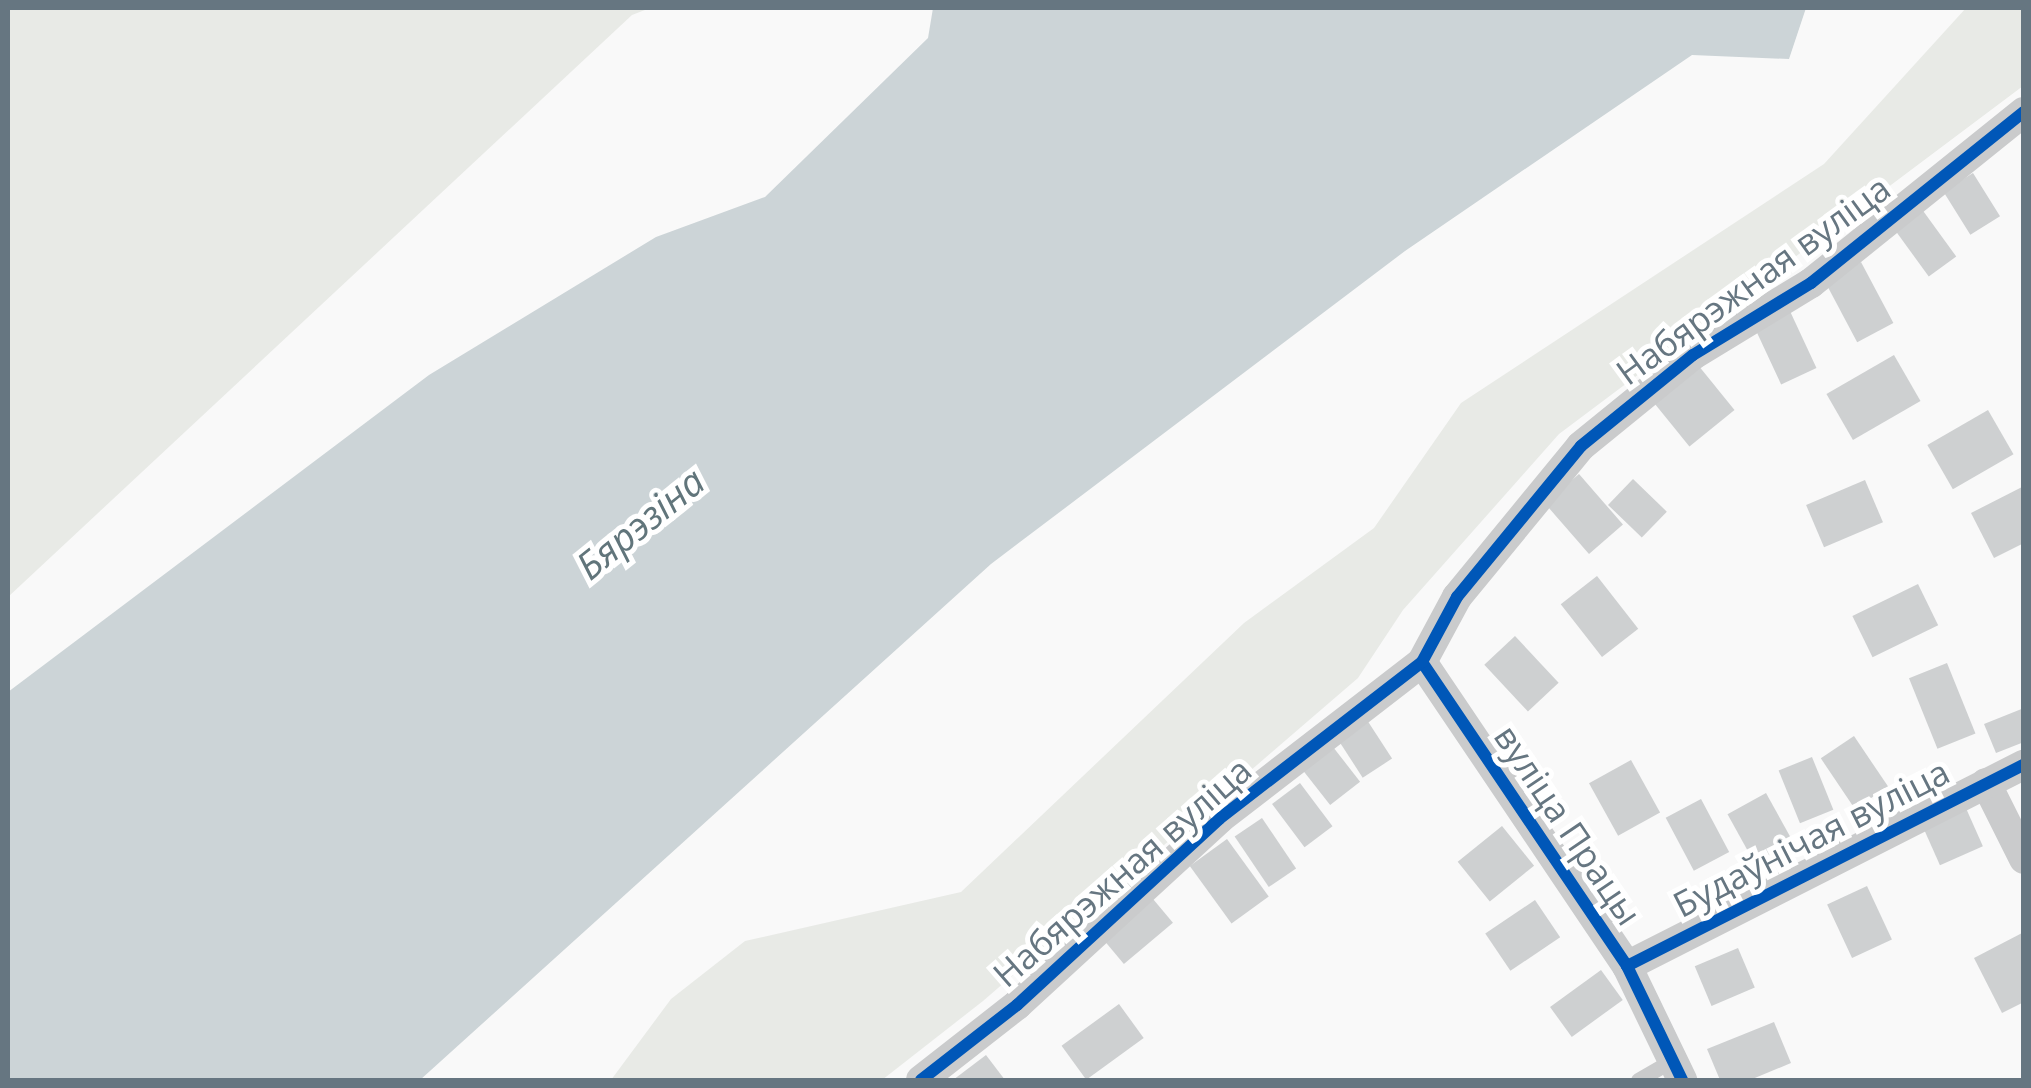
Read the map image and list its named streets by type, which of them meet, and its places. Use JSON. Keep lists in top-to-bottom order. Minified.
{"streets":{"street":["Набярэжная вуліца","вуліца Працы","Будаўнічая вуліца"]},"crossings":[["Набярэжная вуліца","вуліца Працы"],["вуліца Працы","Будаўнічая вуліца"]],"water":["Бярэзіна"]}
